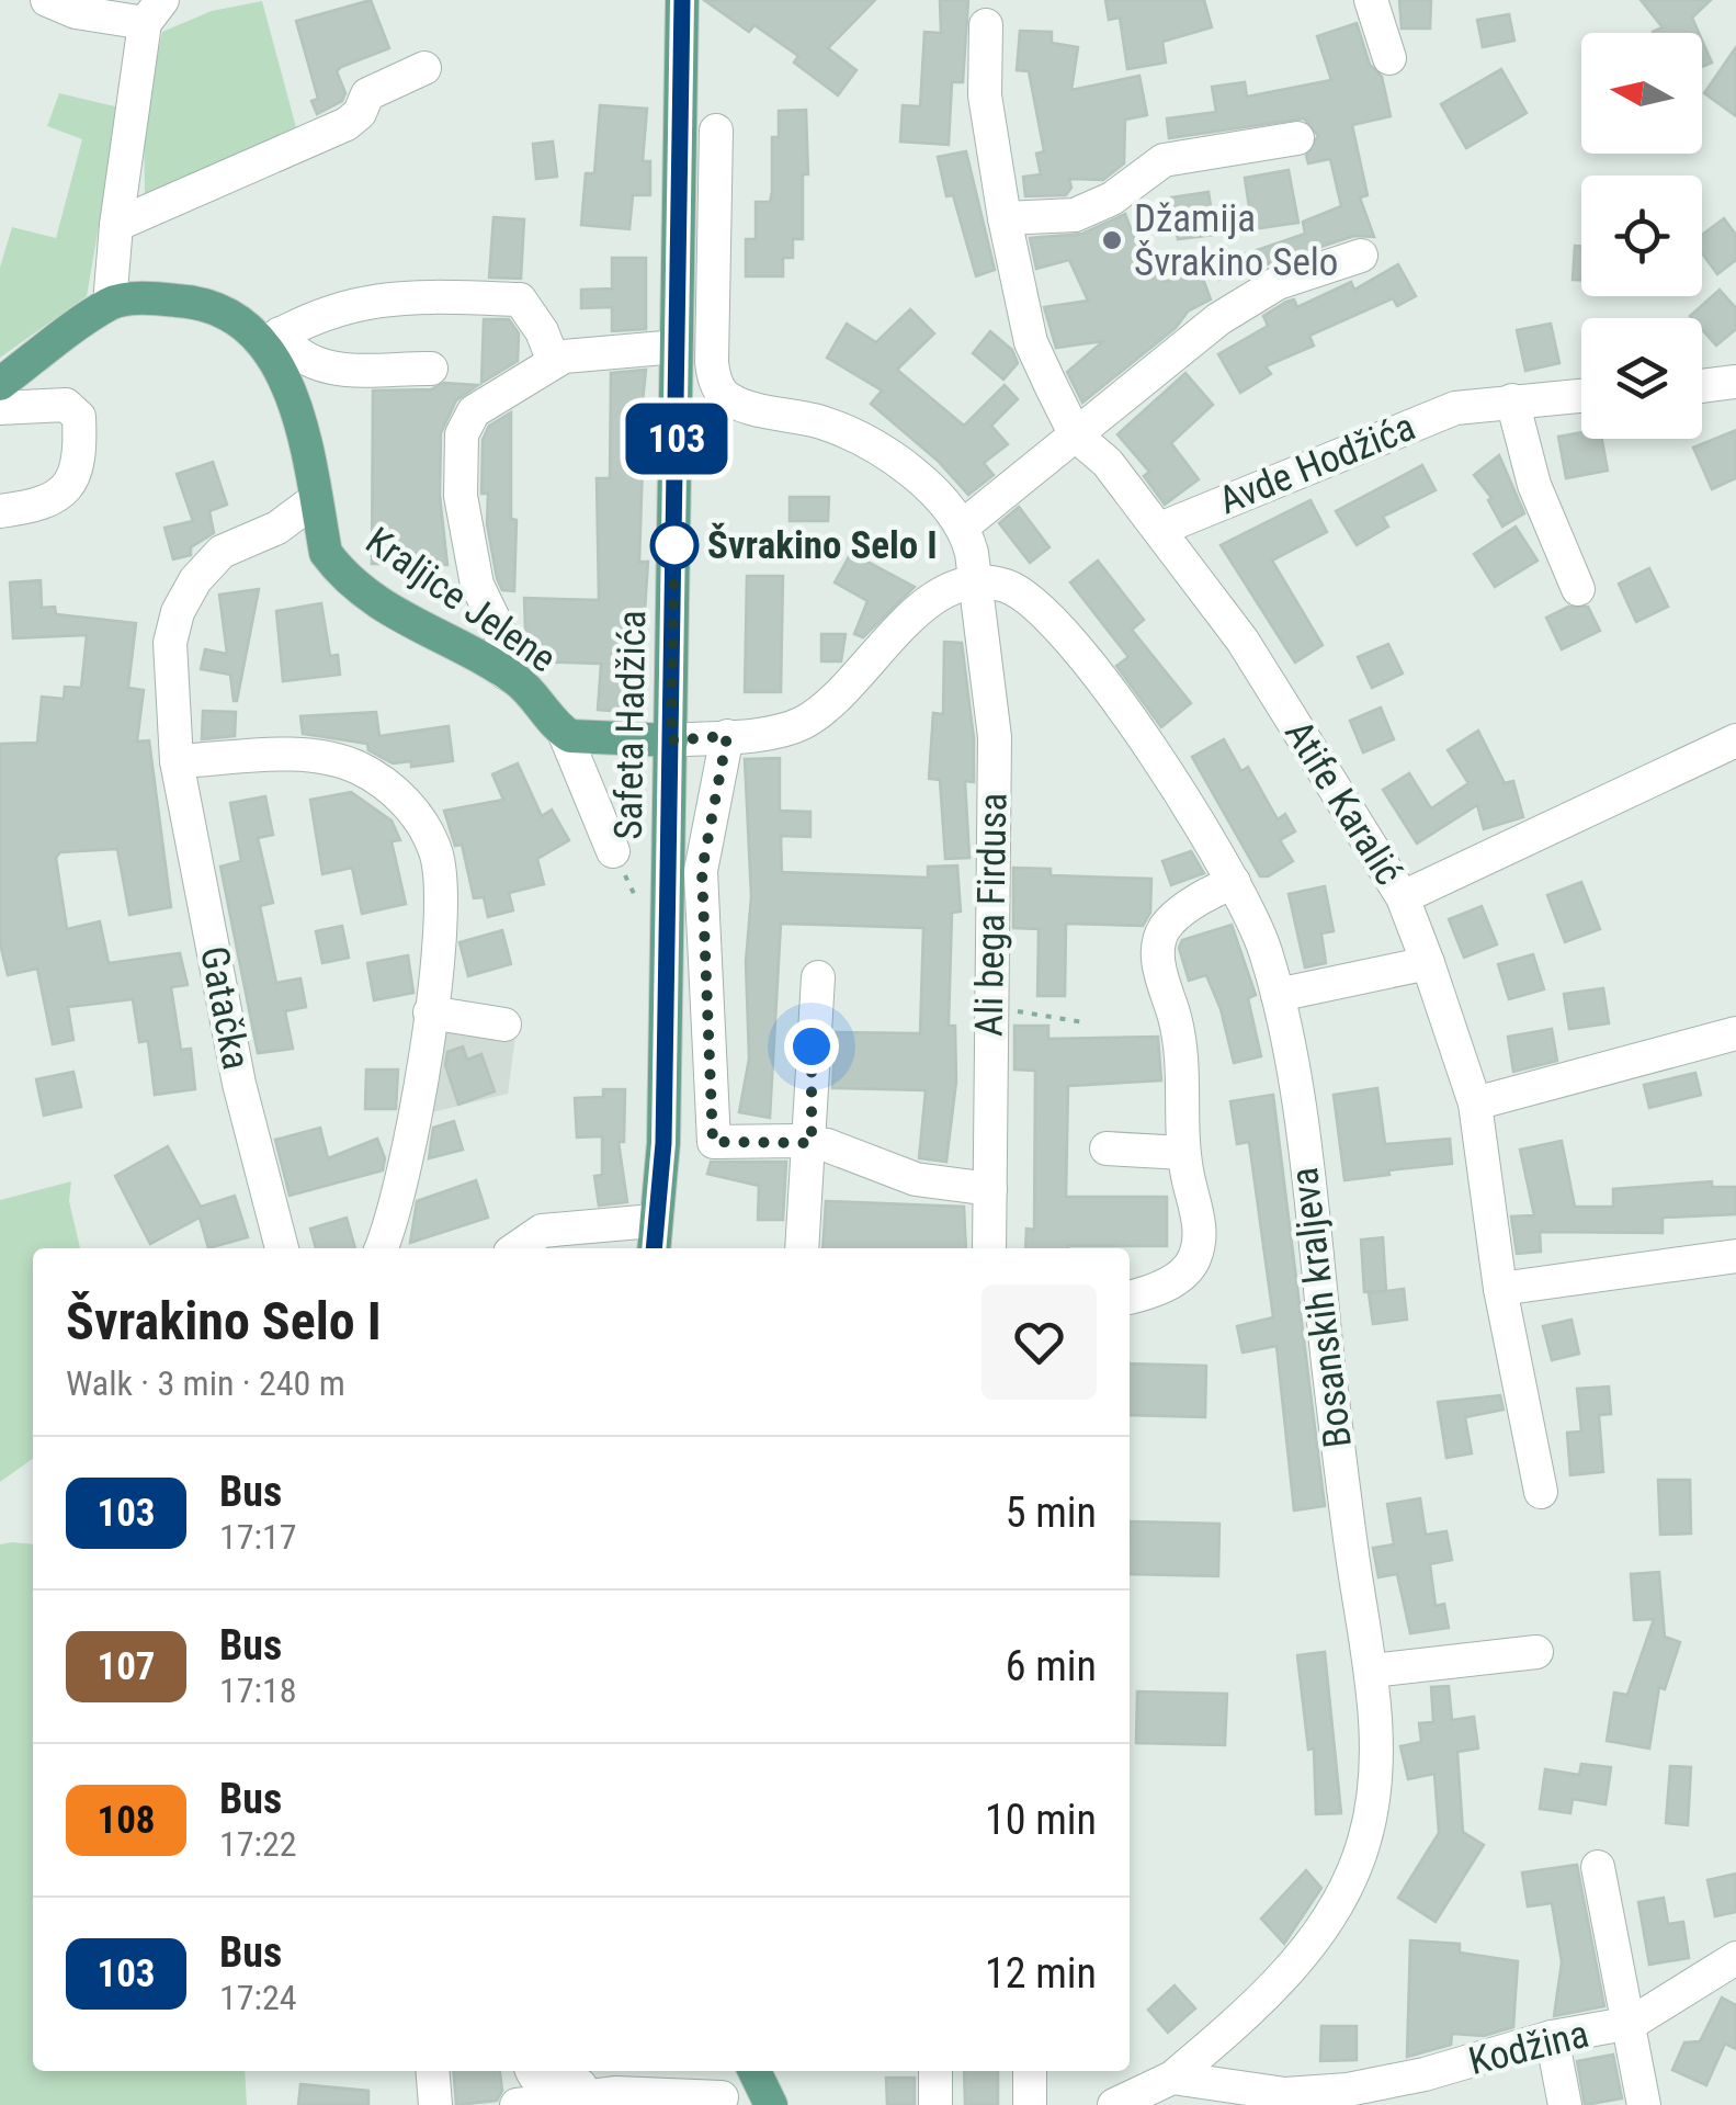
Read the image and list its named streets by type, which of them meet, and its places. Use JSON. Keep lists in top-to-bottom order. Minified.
{"streets":{"main road":["Kraljice Jelene","Safeta Hadžića"],"street":["Avde Hodžića","Atife Karalić","Ali bega Firdusa","Gatačka","Bosanskih kraljeva","Kodžina"]},"crossings":[["Avde Hodžića","Atife Karalić"],["Kraljice Jelene","Safeta Hadžića"],["Kraljice Jelene","Gatačka"],["Ali bega Firdusa","Bosanskih kraljeva"],["Bosanskih kraljeva","Kodžina"]],"places":["Džamija Švrakino Selo","Švrakino Selo I"],"lines":["bus line 103"],"north":"left","page":{"on_map":"103","heading":["Švrakino Selo I","Walk · 3 min · 240 m"],"list":[{"mark":"103","name":"Bus","note":"17:17","value":"5 min"},{"mark":"107","name":"Bus","note":"17:18","value":"6 min"},{"mark":"108","name":"Bus","note":"17:22","value":"10 min"},{"mark":"103","name":"Bus","note":"17:24","value":"12 min"}]}}
